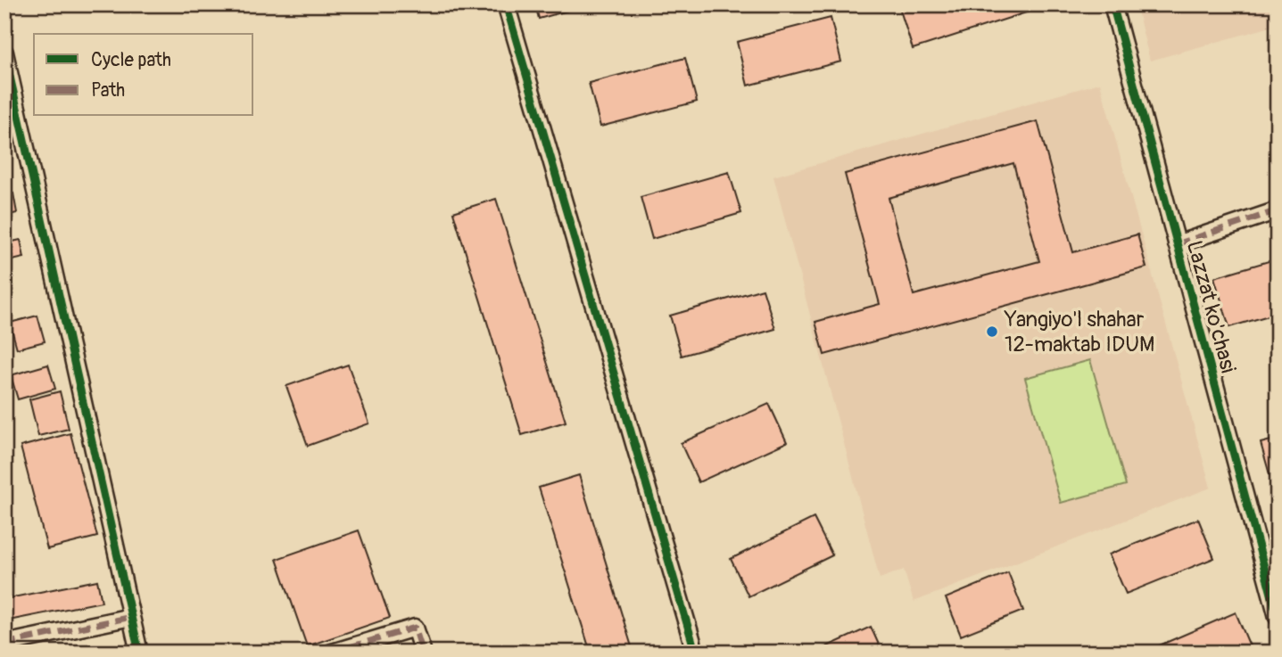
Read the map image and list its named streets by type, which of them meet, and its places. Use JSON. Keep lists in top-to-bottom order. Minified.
{"streets":{"street":["Lazzat ko'chasi"]},"places":["Yangiyo'l shahar 12-maktab IDUM"],"legend":["Cycle path","Path"]}
